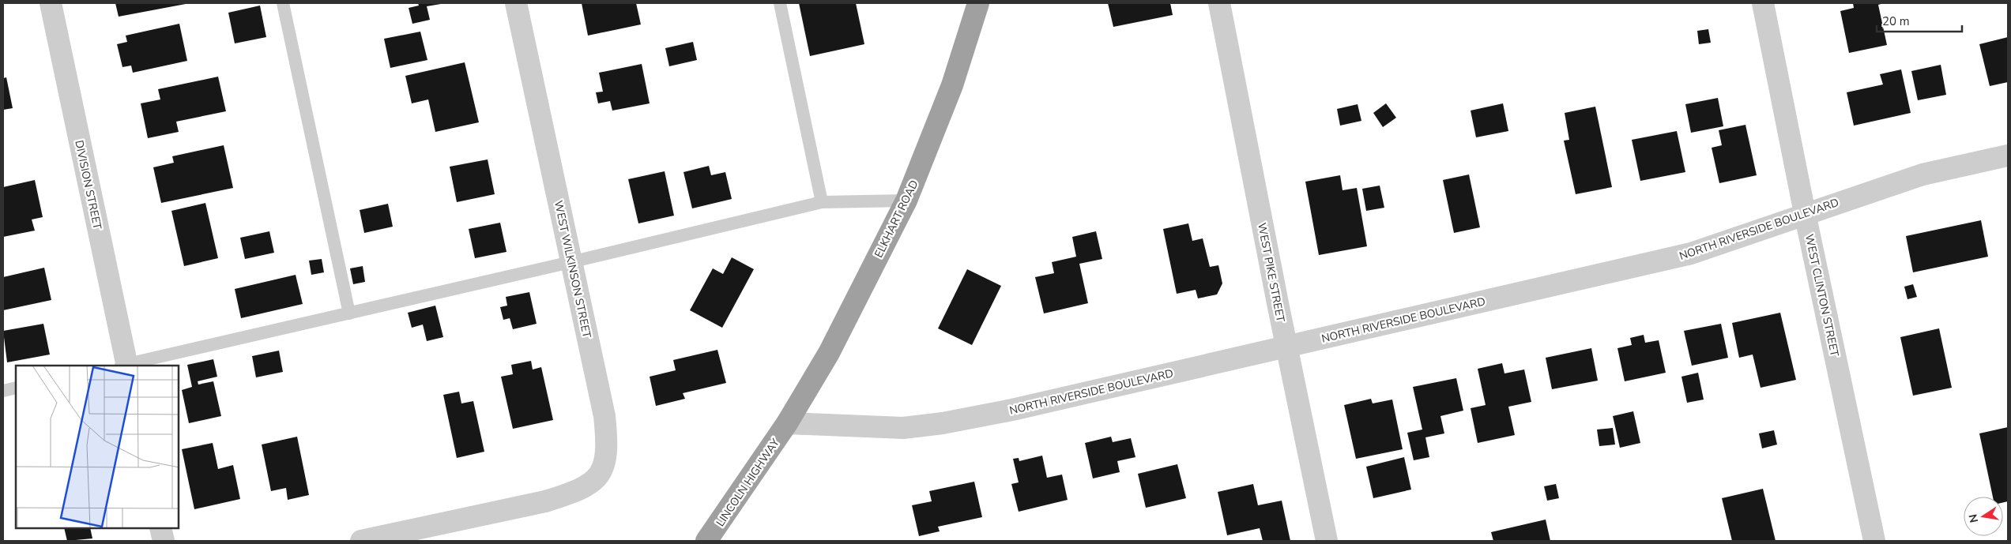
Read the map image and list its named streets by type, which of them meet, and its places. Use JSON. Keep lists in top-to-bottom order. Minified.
{"streets":{"highway":["ELKHART ROAD","LINCOLN HIGHWAY"],"street":["DIVISION STREET","NORTH RIVERSIDE BOULEVARD","WEST WILKINSON STREET","WEST PIKE STREET","WEST CLINTON STREET"]},"crossings":[["ELKHART ROAD","NORTH RIVERSIDE BOULEVARD"],["ELKHART ROAD","LINCOLN HIGHWAY"],["NORTH RIVERSIDE BOULEVARD","WEST PIKE STREET"],["NORTH RIVERSIDE BOULEVARD","WEST CLINTON STREET"],["NORTH RIVERSIDE BOULEVARD","LINCOLN HIGHWAY"]],"scale_bar":"20 m","north":"left"}
